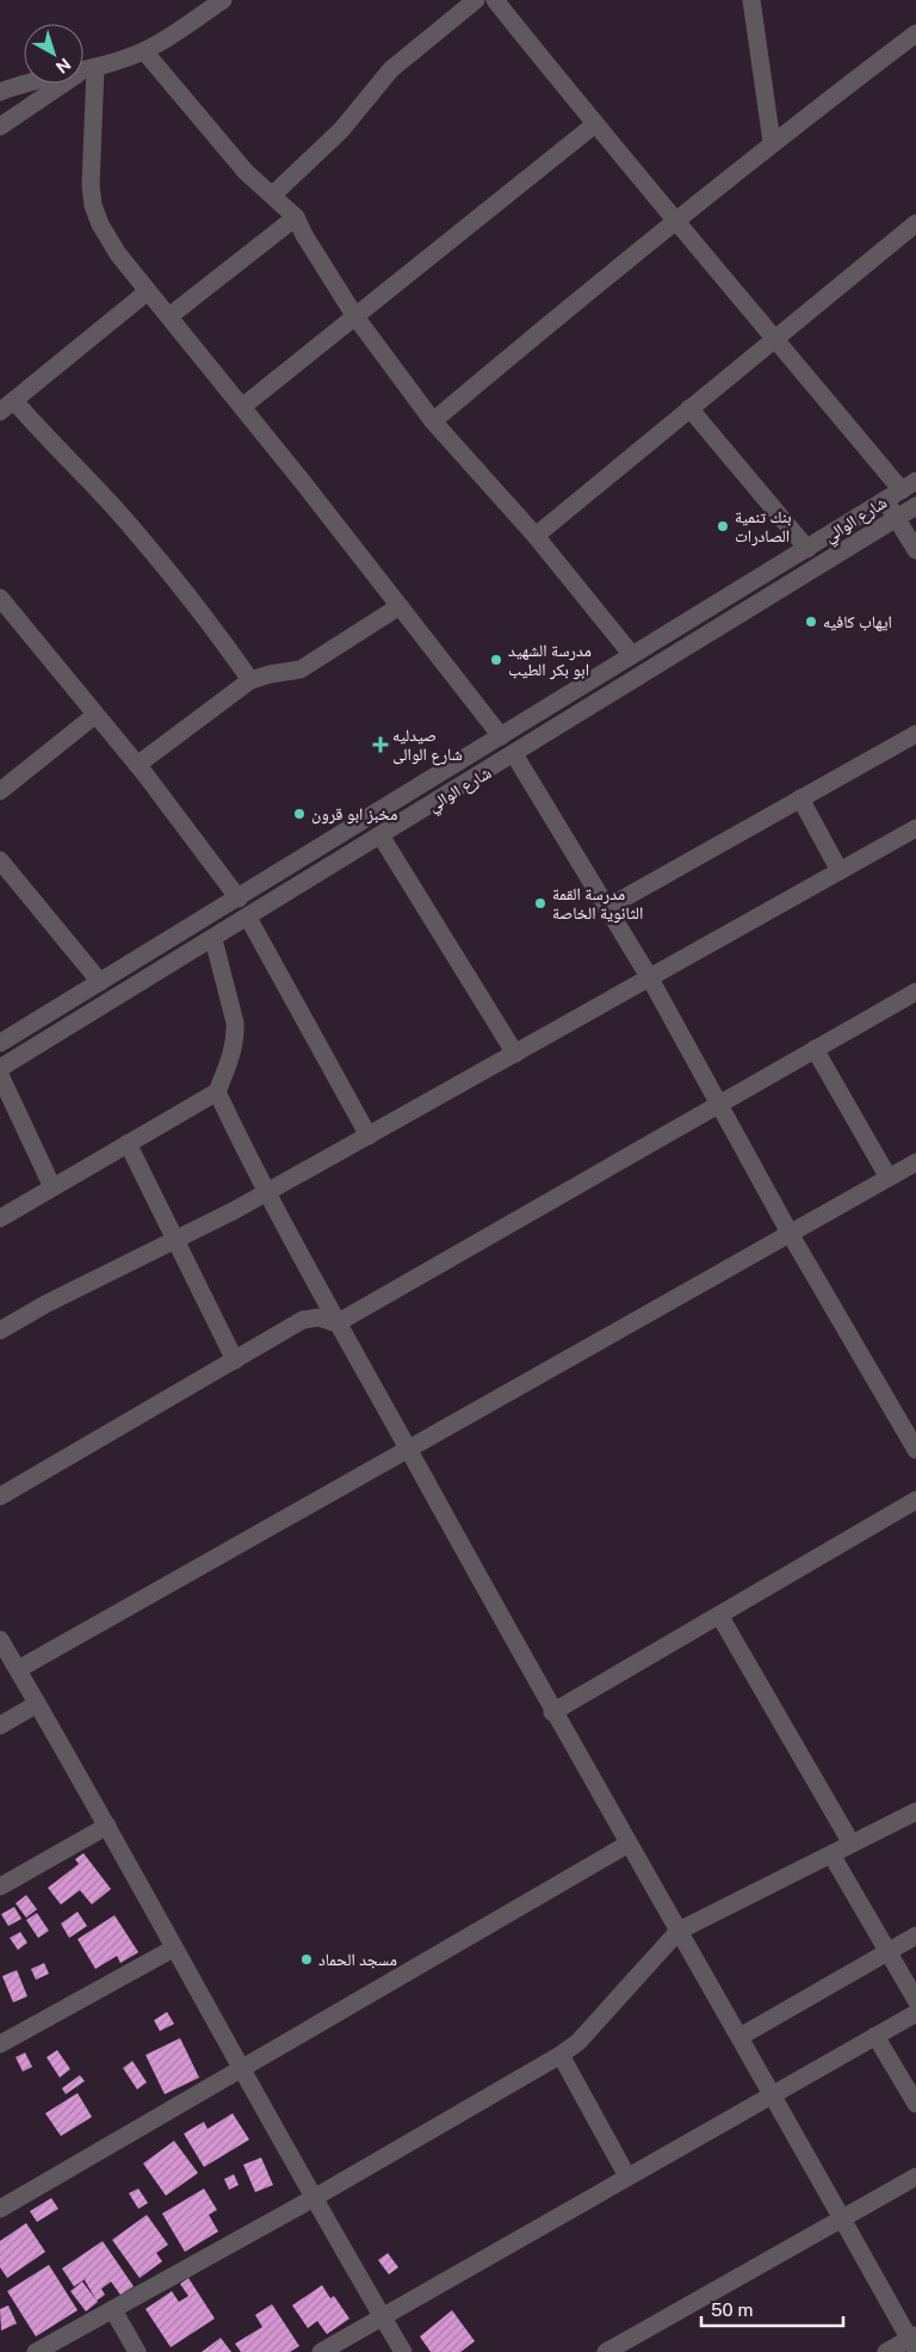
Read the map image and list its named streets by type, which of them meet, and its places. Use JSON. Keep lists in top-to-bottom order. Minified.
{"streets":{"street":["شارع الوالي"]},"places":{"other":["بنك تنمية الصادرات","ايهاب كافيه","مدرسة الشهيد ابو بكر الطيب","مخبز ابو قرون","مدرسة القمة الثانوية الخاصة","مسجد الحماد"],"health":["صيدليه شارع الوالى"]},"scale_bar":"50 m","north":"bottom right"}
